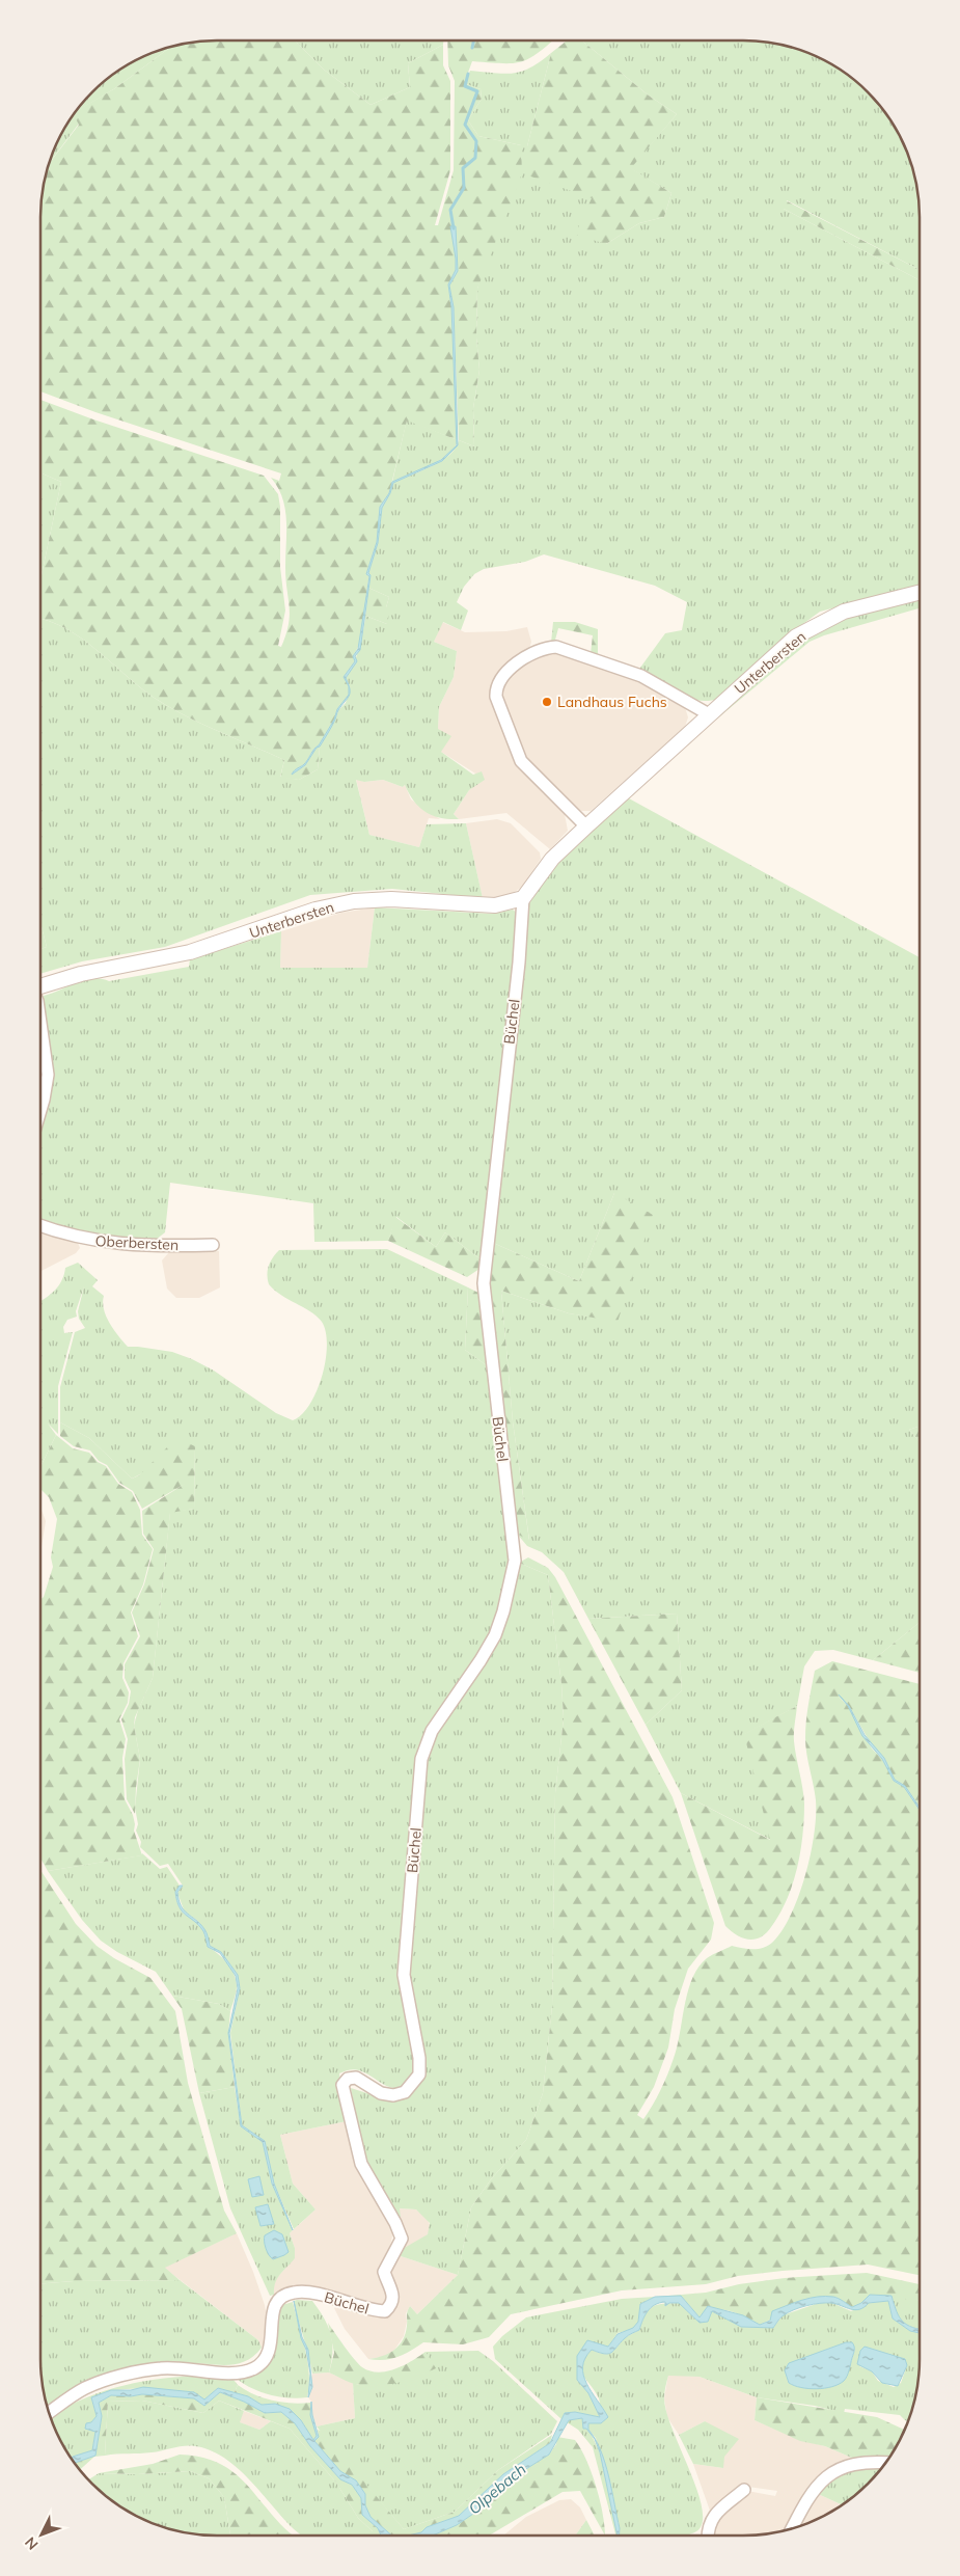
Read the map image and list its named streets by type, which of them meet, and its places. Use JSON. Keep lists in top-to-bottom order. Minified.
{"streets":{"street":["Unterbersten","Büchel","Oberbersten"]},"crossings":[["Unterbersten","Büchel"]],"water":["Olpebach"],"places":["Landhaus Fuchs"],"north":"bottom left"}
